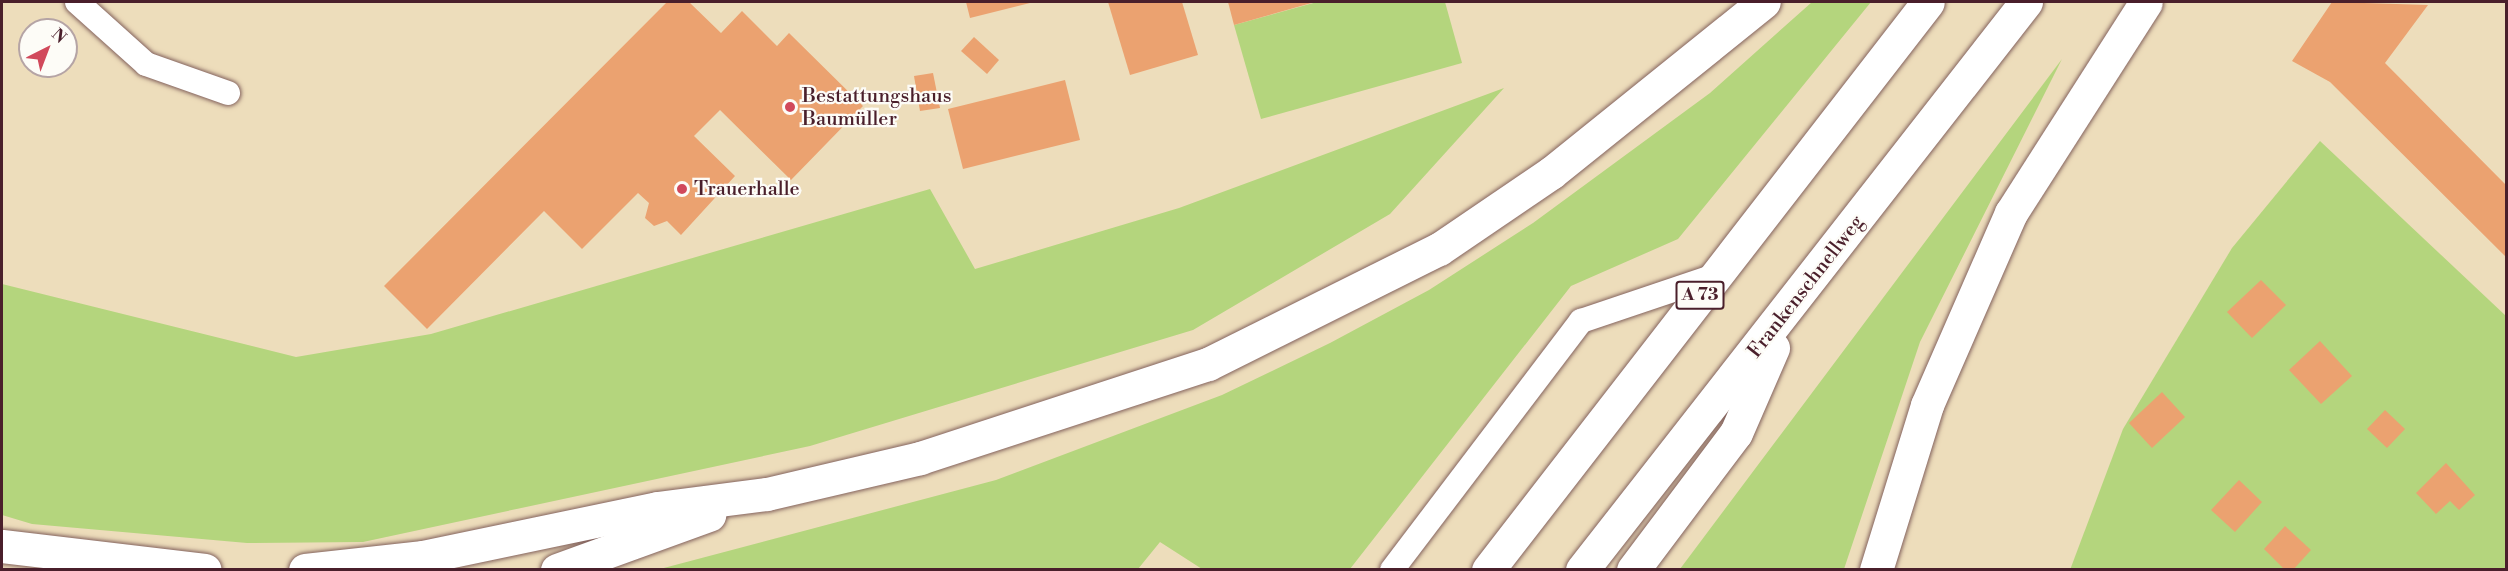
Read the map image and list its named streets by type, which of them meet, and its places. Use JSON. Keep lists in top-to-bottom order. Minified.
{"streets":{"highway":["Frankenschnellweg","A 73"]},"places":["Bestattungshaus Baumüller","Trauerhalle"],"north":"top right"}
